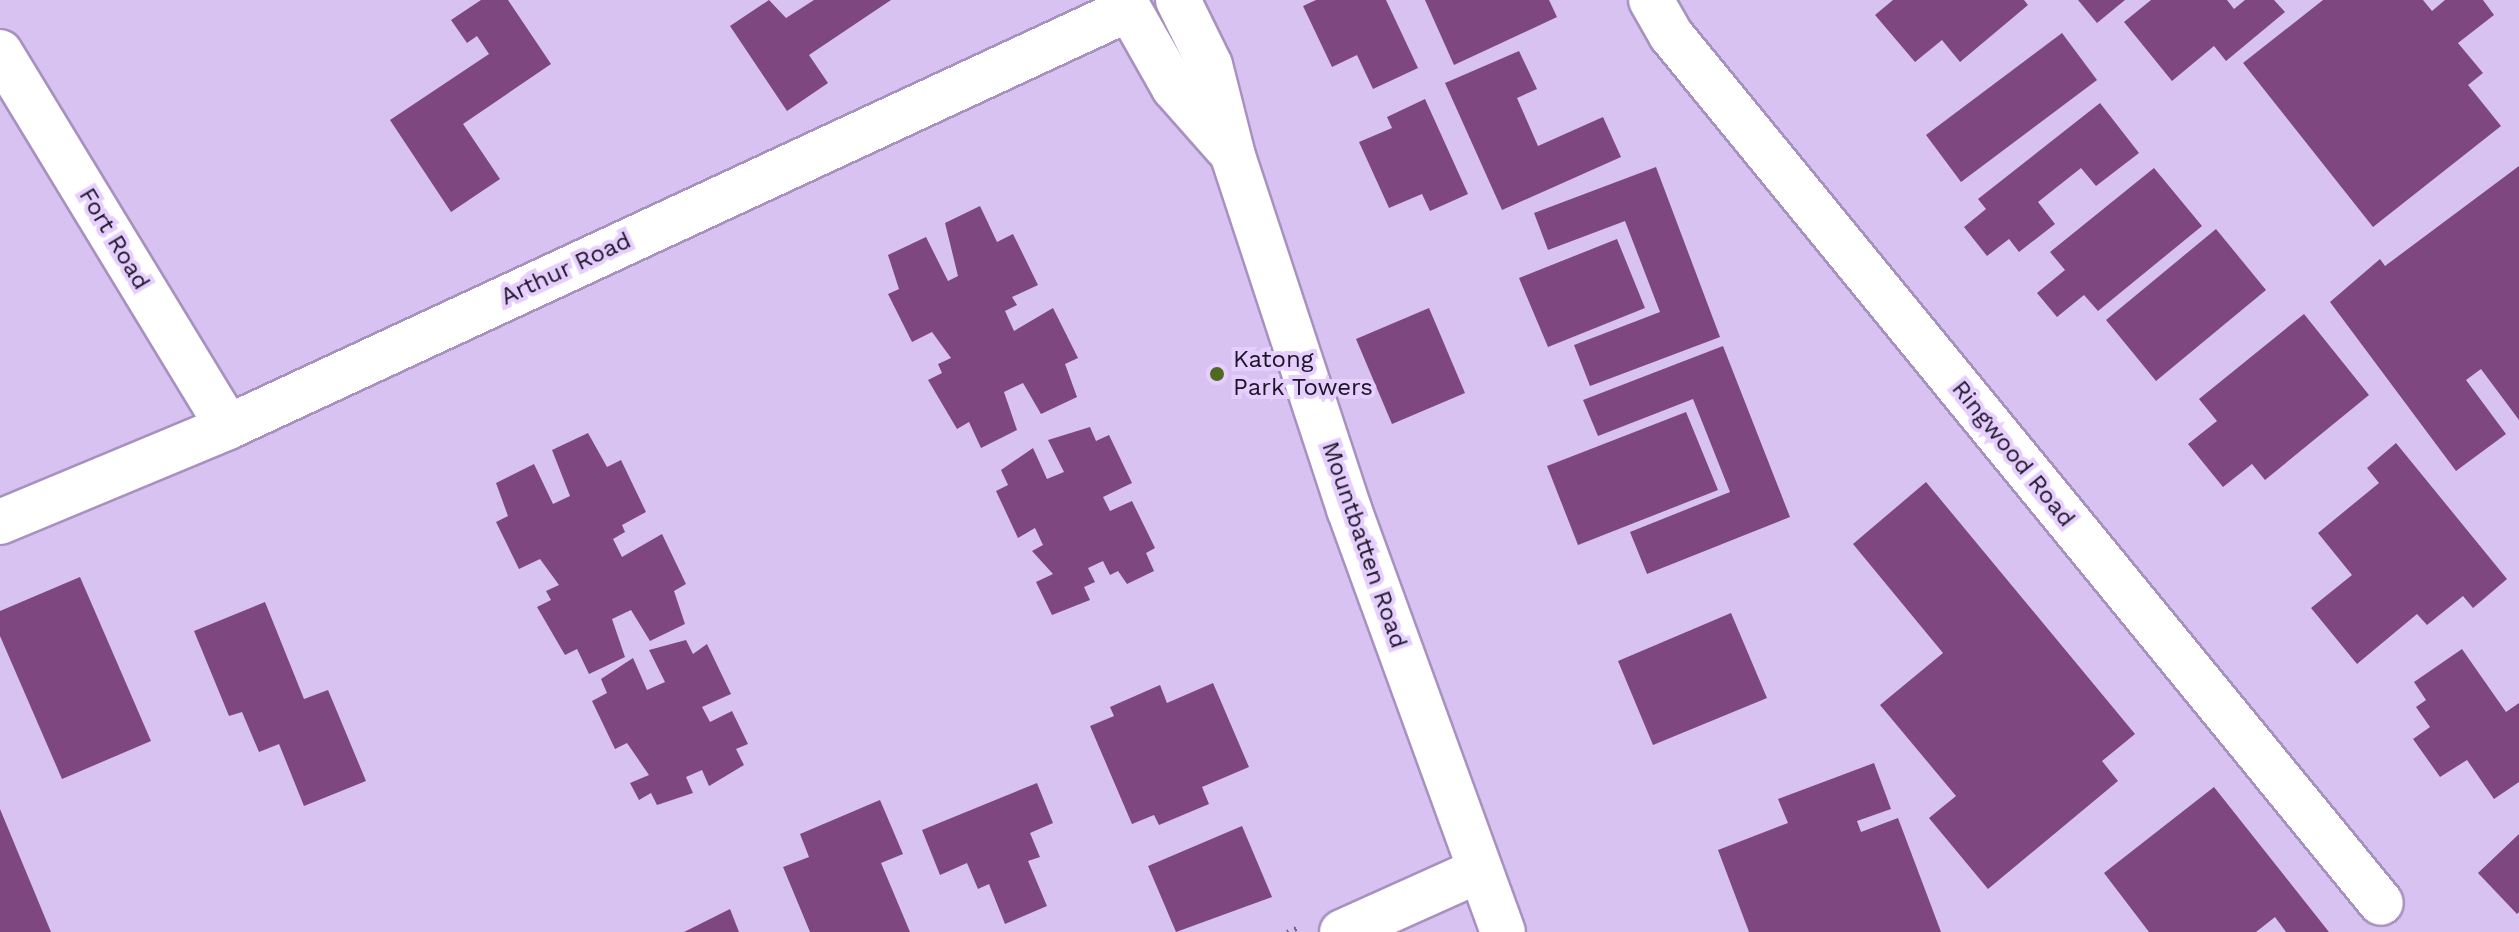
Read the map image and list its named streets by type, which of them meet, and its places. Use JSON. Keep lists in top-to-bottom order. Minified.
{"streets":{"street":["Fort Road","Arthur Road","Ringwood Road","Mountbatten Road"]},"crossings":[["Fort Road","Arthur Road"],["Arthur Road","Mountbatten Road"]],"places":["Katong Park Towers"]}
